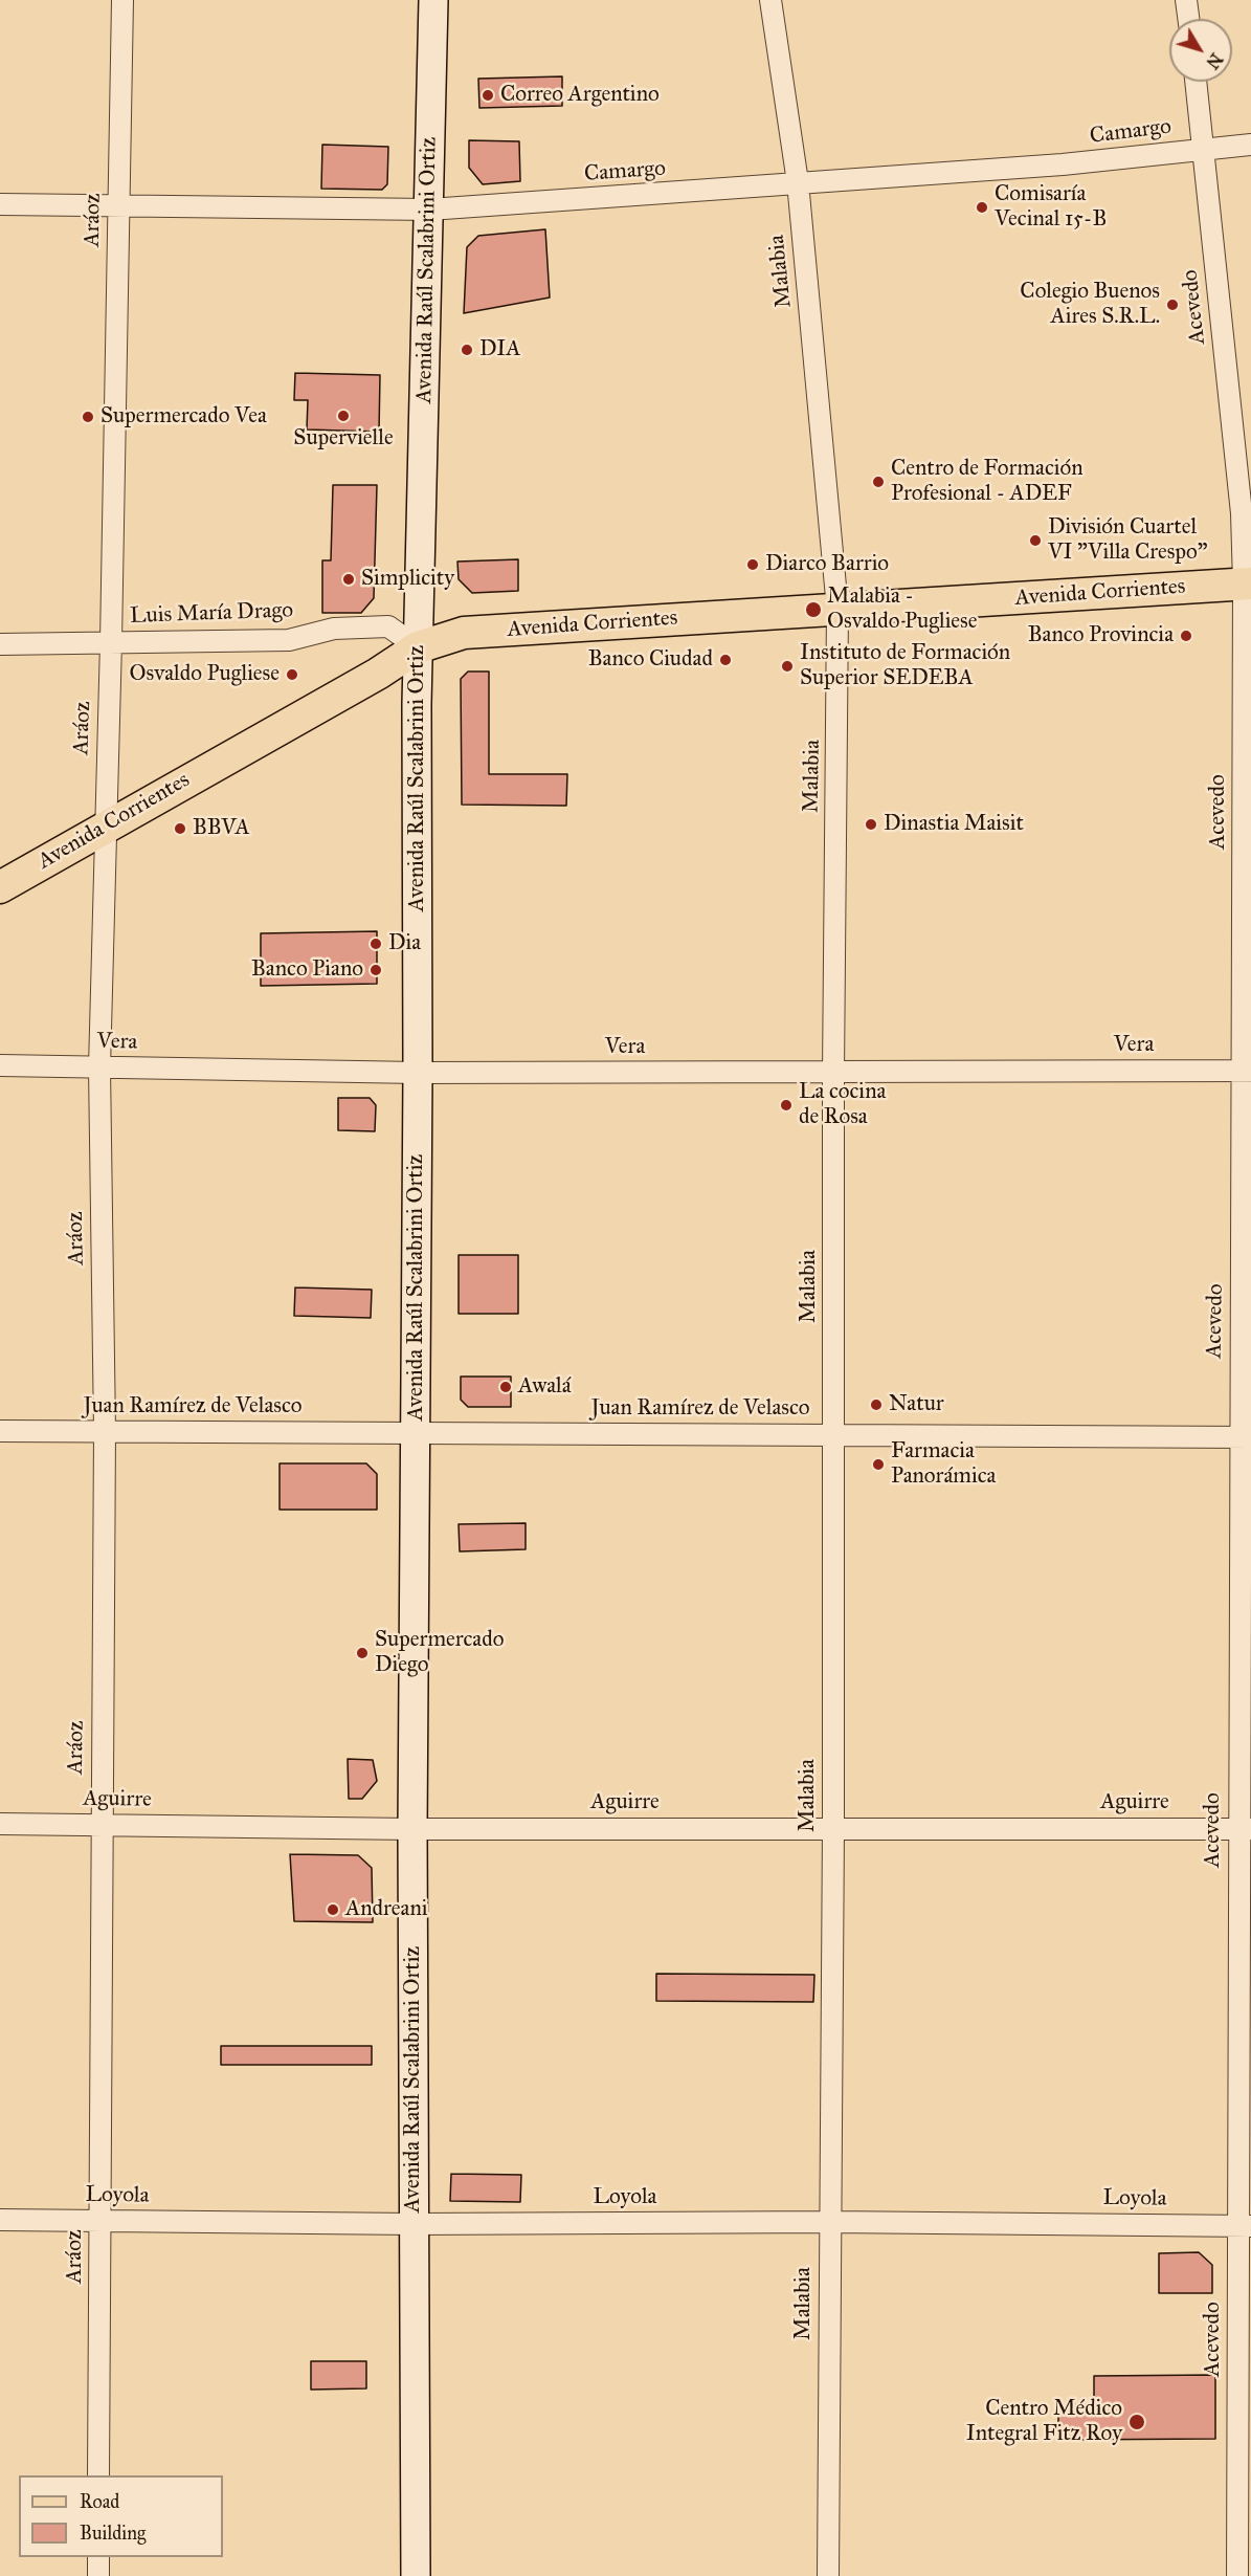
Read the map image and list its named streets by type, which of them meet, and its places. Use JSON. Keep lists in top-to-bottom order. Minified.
{"streets":{"main road":["Avenida Raúl Scalabrini Ortiz","Avenida Corrientes"],"street":["Camargo","Aráoz","Malabia","Acevedo","Luis María Drago","Vera","Juan Ramírez de Velasco","Aguirre","Loyola"]},"crossings":[["Camargo","Aráoz"],["Camargo","Avenida Raúl Scalabrini Ortiz"],["Camargo","Malabia"],["Camargo","Acevedo"],["Aráoz","Avenida Corrientes"],["Aráoz","Luis María Drago"],["Aráoz","Vera"],["Aráoz","Juan Ramírez de Velasco"],["Aráoz","Aguirre"],["Aráoz","Loyola"],["Avenida Raúl Scalabrini Ortiz","Avenida Corrientes"],["Avenida Raúl Scalabrini Ortiz","Luis María Drago"],["Avenida Raúl Scalabrini Ortiz","Vera"],["Avenida Raúl Scalabrini Ortiz","Juan Ramírez de Velasco"],["Avenida Raúl Scalabrini Ortiz","Aguirre"],["Avenida Raúl Scalabrini Ortiz","Loyola"],["Malabia","Avenida Corrientes"],["Malabia","Vera"],["Malabia","Juan Ramírez de Velasco"],["Malabia","Aguirre"],["Malabia","Loyola"],["Acevedo","Avenida Corrientes"],["Acevedo","Vera"],["Acevedo","Juan Ramírez de Velasco"],["Acevedo","Aguirre"],["Acevedo","Loyola"],["Avenida Corrientes","Luis María Drago"]],"places":["Correo Argentino","Comisaría Vecinal 15-B","Colegio Buenos Aires S.R.L.","DIA","Supervielle","Supermercado Vea","Centro de Formación Profesional - ADEF","División Cuartel VI \"Villa Crespo\"","Diarco Barrio","Simplicity","Malabia - Osvaldo Pugliese","Banco Provincia","Banco Ciudad","Instituto de Formación Superior SEDEBA","Osvaldo Pugliese","Dinastia Maisit","BBVA","Dia","Banco Piano","La cocina de Rosa","Awalá","Natur","Farmacia Panorámica","Supermercado Diego","Andreani","Centro Médico Integral Fitz Roy"],"legend":["Road","Building"],"north":"bottom right"}
